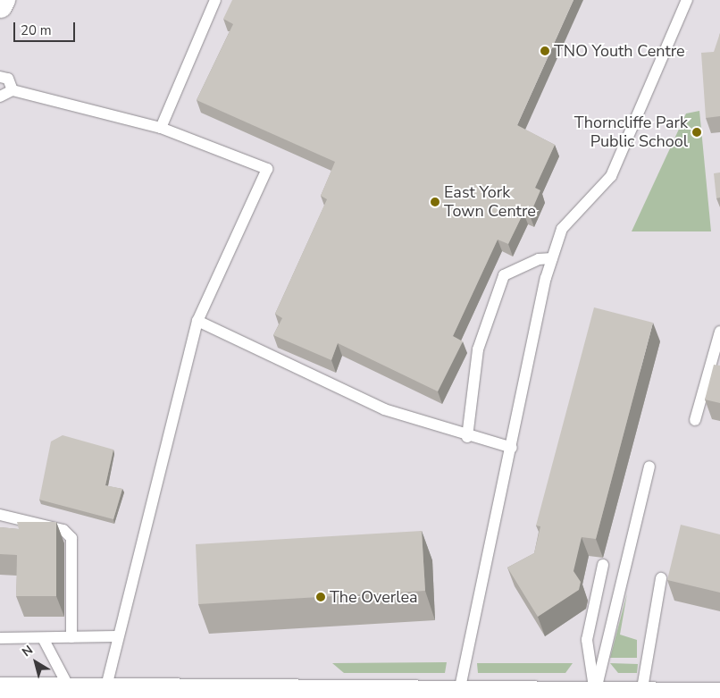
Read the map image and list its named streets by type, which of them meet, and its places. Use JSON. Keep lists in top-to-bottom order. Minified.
{"places":["TNO Youth Centre","Thorncliffe Park Public School","East York Town Centre","The Overlea"],"scale_bar":"20 m","north":"top left"}
